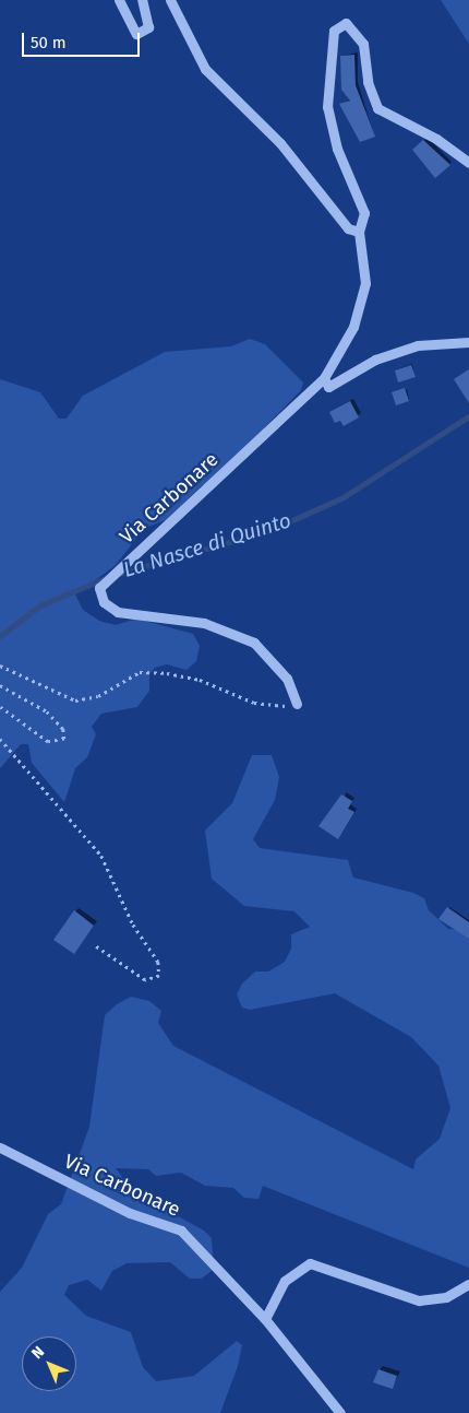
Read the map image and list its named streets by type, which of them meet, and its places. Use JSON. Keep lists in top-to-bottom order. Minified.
{"streets":{"street":["Via Carbonare"]},"water":["La Nasce di Quinto"],"scale_bar":"50 m","north":"top left"}
